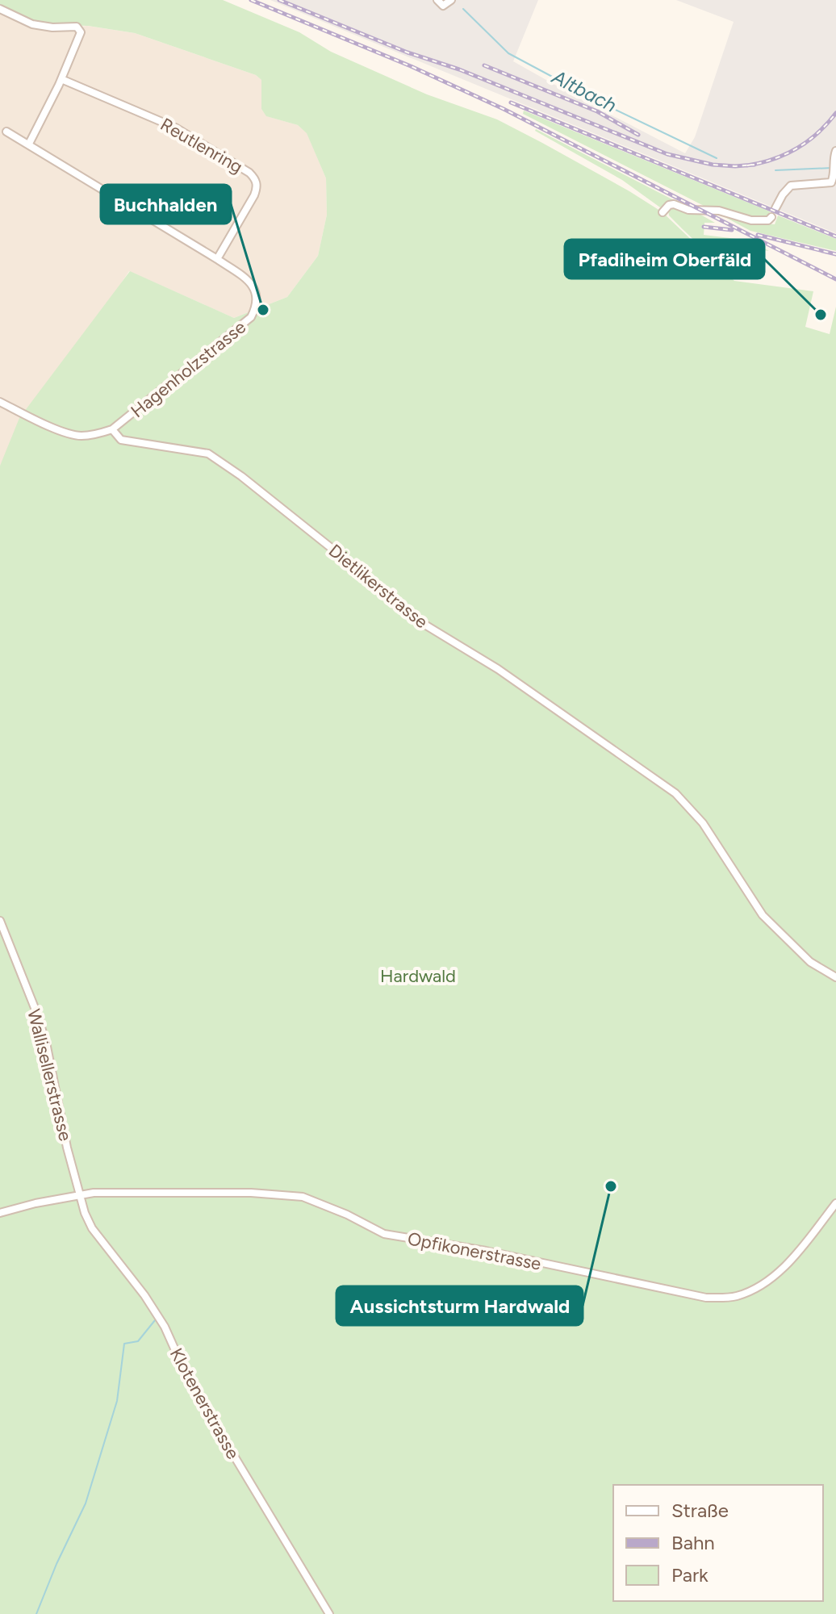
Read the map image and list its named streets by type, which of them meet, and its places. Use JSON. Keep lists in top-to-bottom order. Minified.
{"streets":{"street":["Reutlenring","Hagenholzstrasse","Dietlikerstrasse","Wallisellerstrasse","Opfikonerstrasse","Klotenerstrasse"]},"crossings":[["Reutlenring","Hagenholzstrasse"],["Hagenholzstrasse","Dietlikerstrasse"],["Wallisellerstrasse","Opfikonerstrasse"],["Wallisellerstrasse","Klotenerstrasse"],["Opfikonerstrasse","Klotenerstrasse"]],"water":["Altbach"],"parks":["Hardwald"],"places":["Buchhalden","Pfadiheim Oberfäld","Aussichtsturm Hardwald"],"legend":["Straße","Bahn","Park"]}
